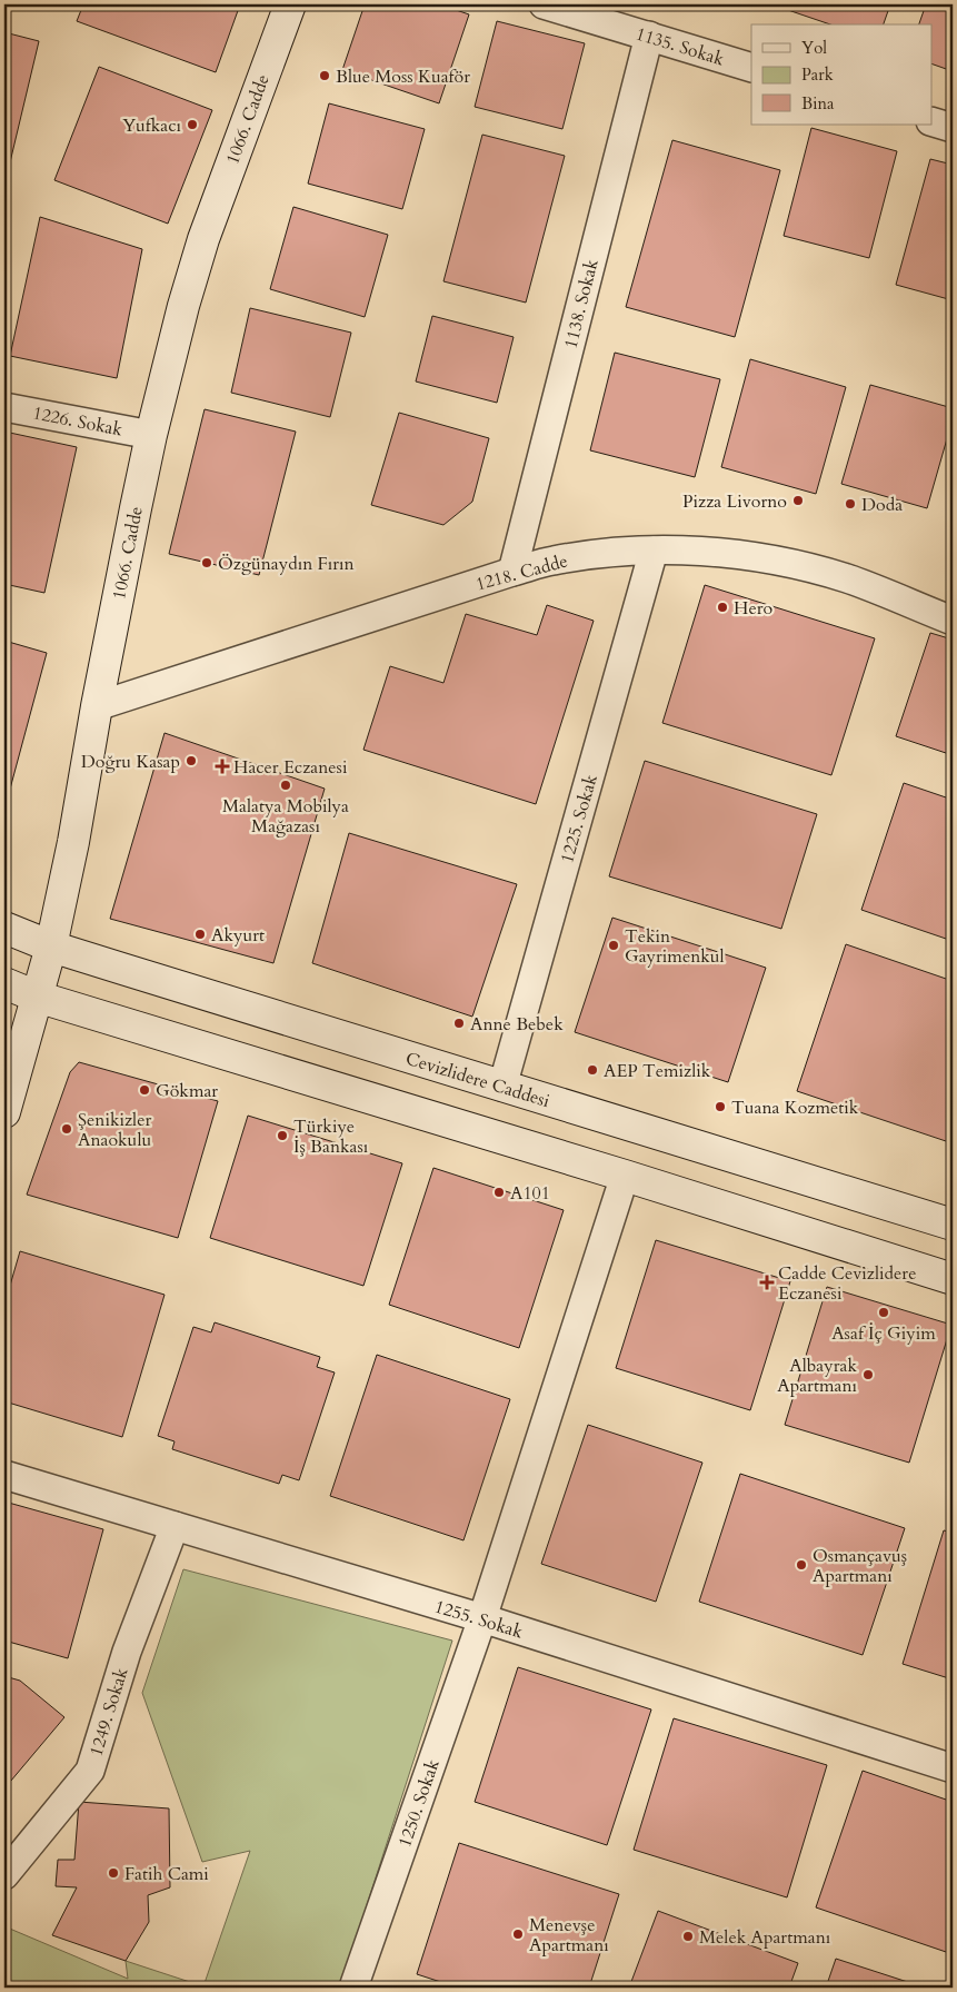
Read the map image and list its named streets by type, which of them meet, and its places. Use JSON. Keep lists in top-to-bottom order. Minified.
{"streets":{"main road":["1066. Cadde","Cevizlidere Caddesi"],"street":["1135. Sokak","1138. Sokak","1226. Sokak","1218. Cadde","1225. Sokak","1255. Sokak","1249. Sokak","1250. Sokak"]},"crossings":[["1135. Sokak","1138. Sokak"],["1066. Cadde","1226. Sokak"],["1066. Cadde","1218. Cadde"],["1066. Cadde","Cevizlidere Caddesi"],["1138. Sokak","1218. Cadde"],["1218. Cadde","1225. Sokak"],["1225. Sokak","Cevizlidere Caddesi"],["1255. Sokak","1249. Sokak"],["1255. Sokak","1250. Sokak"]],"places":{"other":["Blue Moss Kuaför","Yufkacı","Pizza Livorno","Doda","Özgünaydın Fırın","Hero","Doğru Kasap","Malatya Mobilya Mağazası","Akyurt","Tekin Gayrimenkul","Anne Bebek","AEP Temizlik","Gökmar","Tuana Kozmetik","Şenikizler Anaokulu","Türkiye İş Bankası","A101","Asaf İç Giyim","Albayrak Apartmanı","Osmançavuş Apartmanı","Fatih Cami","Menevşe Apartmanı","Melek Apartmanı"],"health":["Hacer Eczanesi","Cadde Cevizlidere Eczanesi"]},"legend":["Yol","Park","Bina"]}
